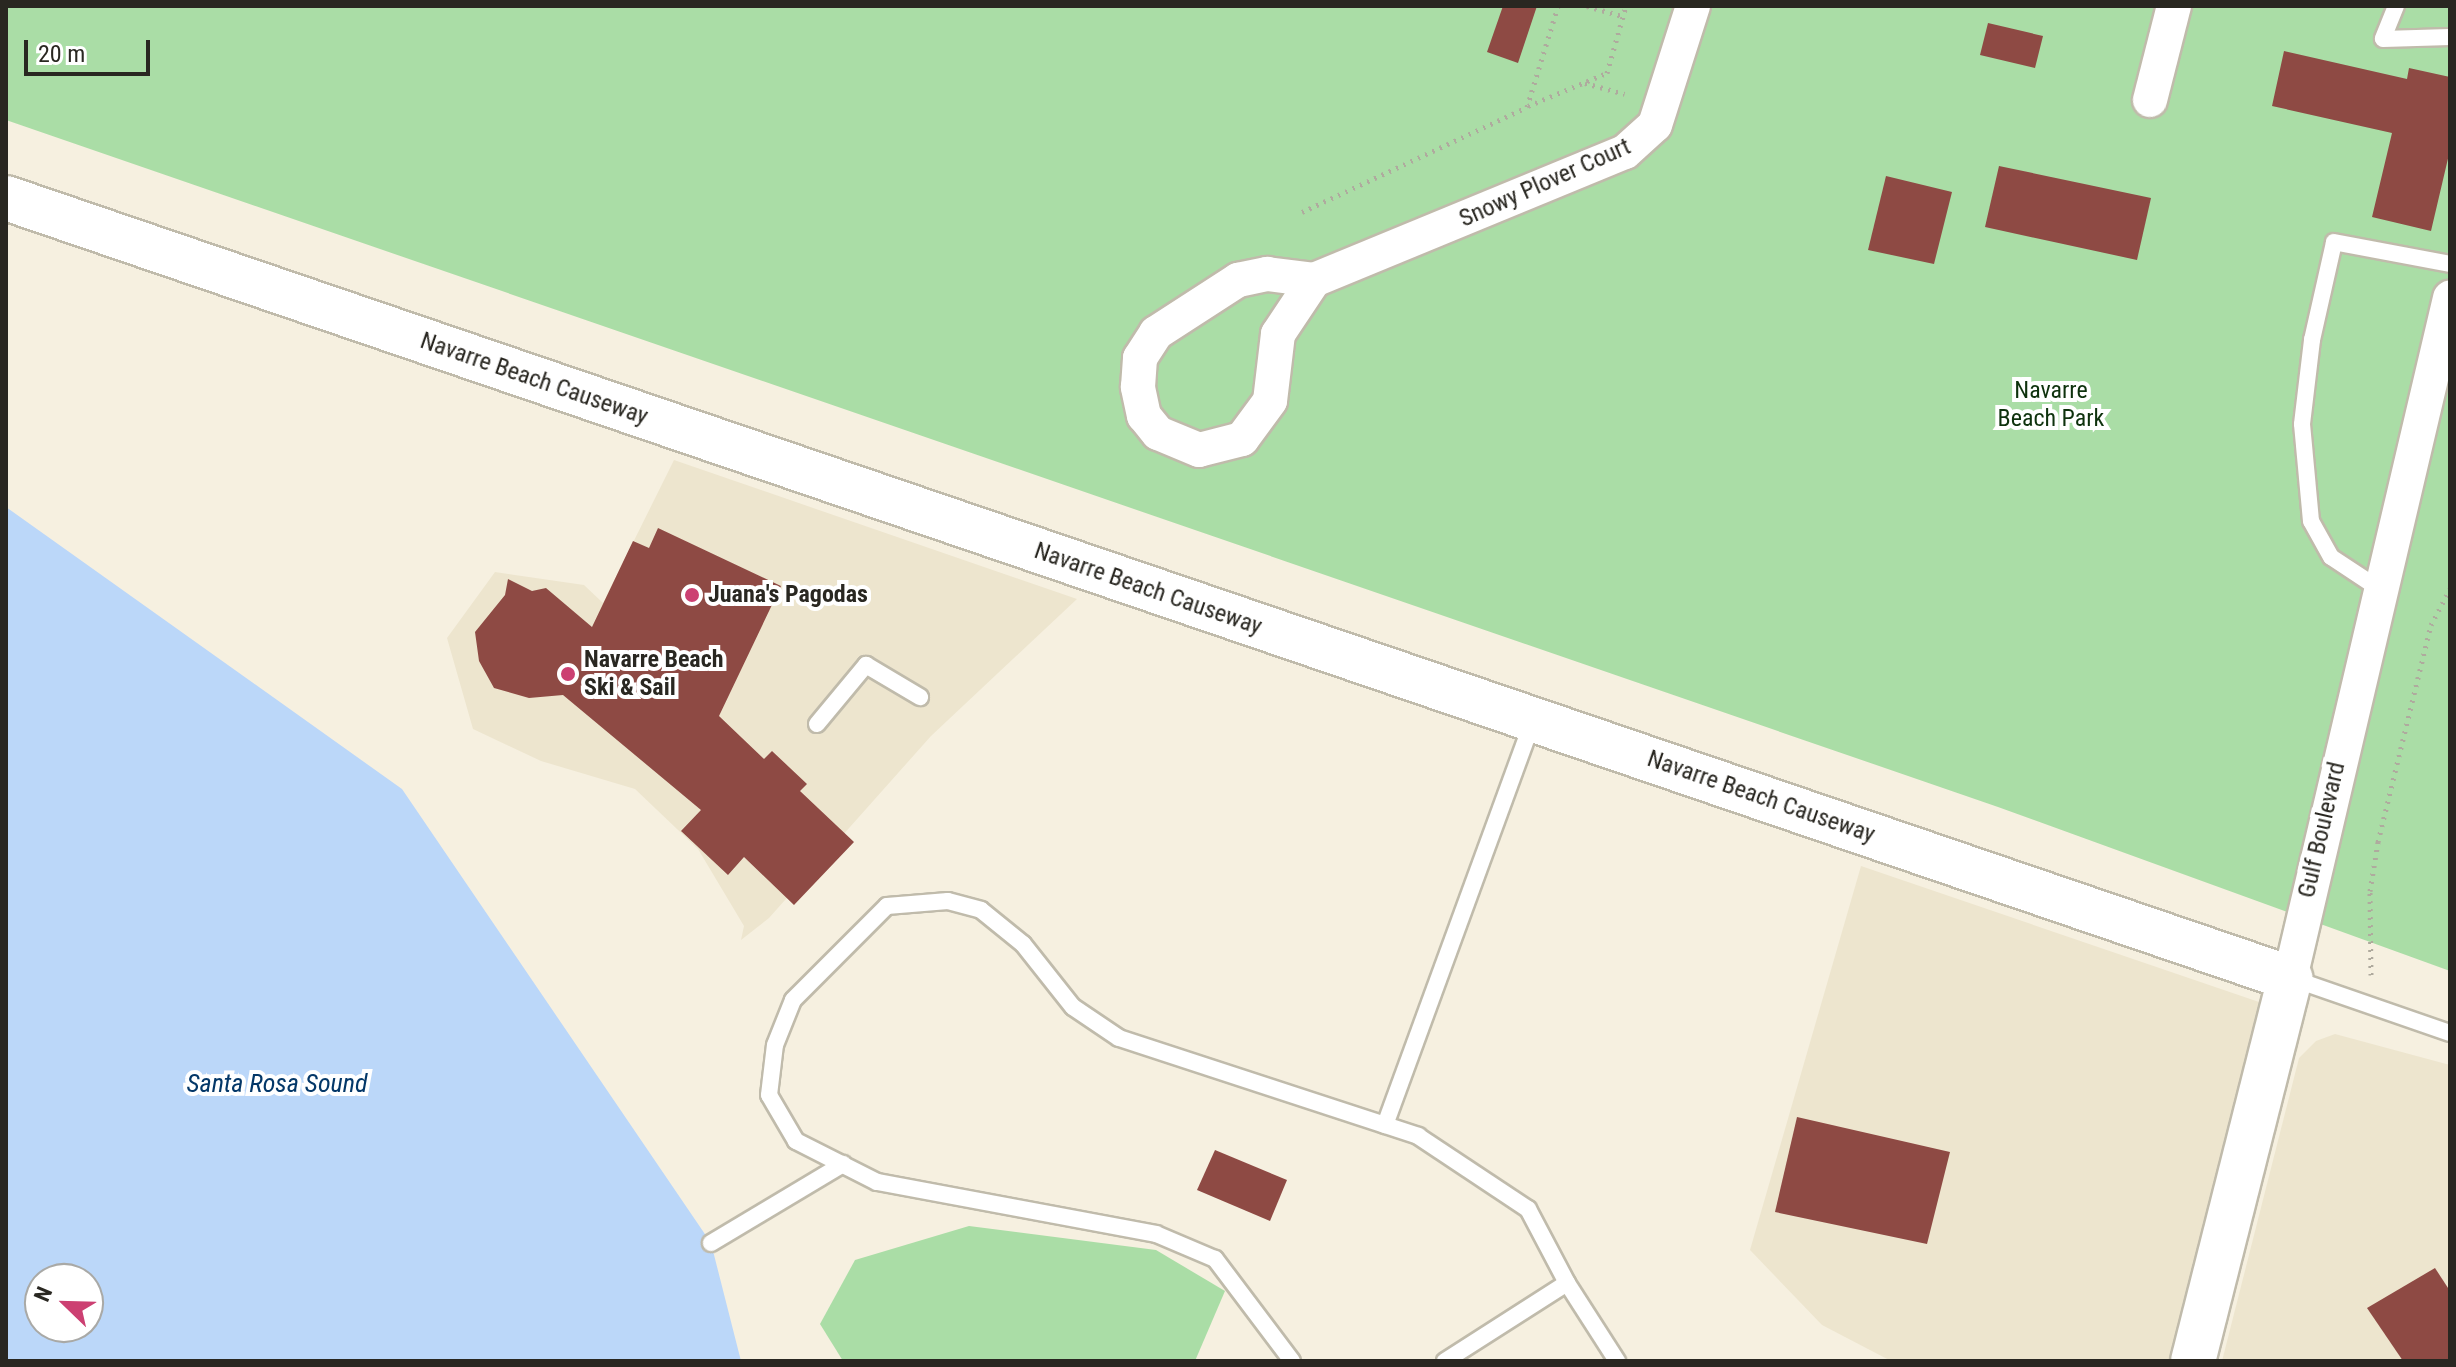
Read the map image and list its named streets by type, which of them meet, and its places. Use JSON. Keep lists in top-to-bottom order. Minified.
{"streets":{"main road":["Navarre Beach Causeway","Gulf Boulevard"],"street":["Snowy Plover Court"]},"crossings":[["Navarre Beach Causeway","Gulf Boulevard"]],"water":["Santa Rosa Sound"],"parks":["Navarre Beach Park"],"places":["Juana's Pagodas","Navarre Beach Ski & Sail"],"scale_bar":"20 m","north":"top left"}
